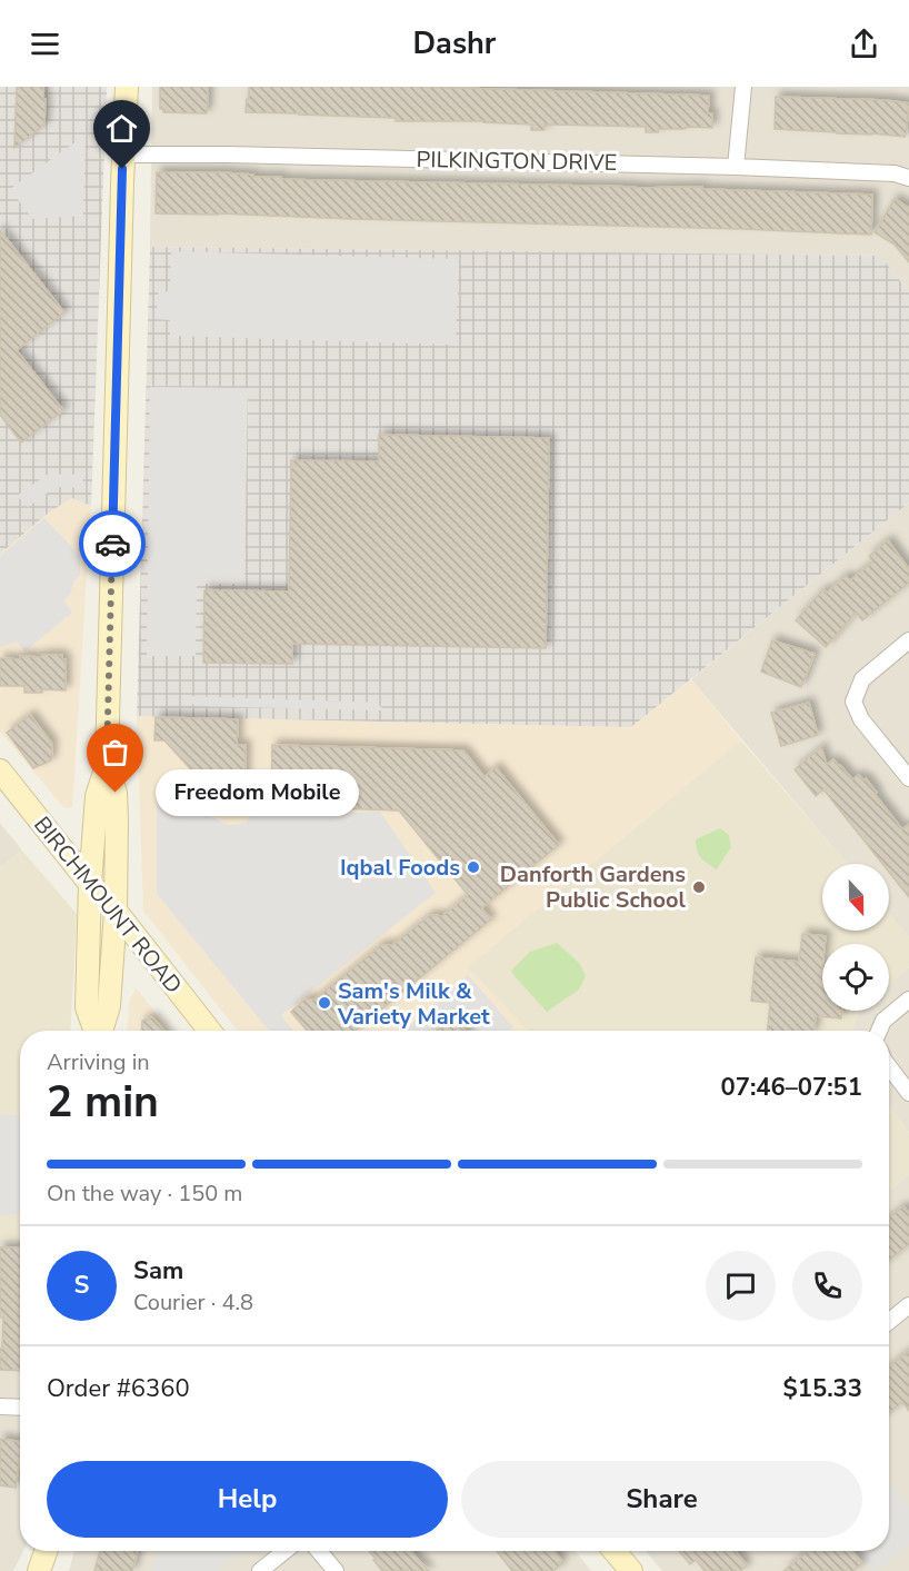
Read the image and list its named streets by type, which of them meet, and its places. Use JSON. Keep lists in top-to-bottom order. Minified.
{"streets":{"main road":["BIRCHMOUNT ROAD"],"street":["PILKINGTON DRIVE"]},"places":["Freedom Mobile","Iqbal Foods","Danforth Gardens Public School","Sam's Milk & Variety Market"],"north":"bottom","page":{"header":"Dashr","bubble":"Freedom Mobile","heading":["2 min","Arriving in","07:46–07:51"],"panel":["Sam","Courier · 4.8","Order #6360","$15.33"],"bar":"On the way · 150 m","round":"S","buttons":["Help","Share"]}}
